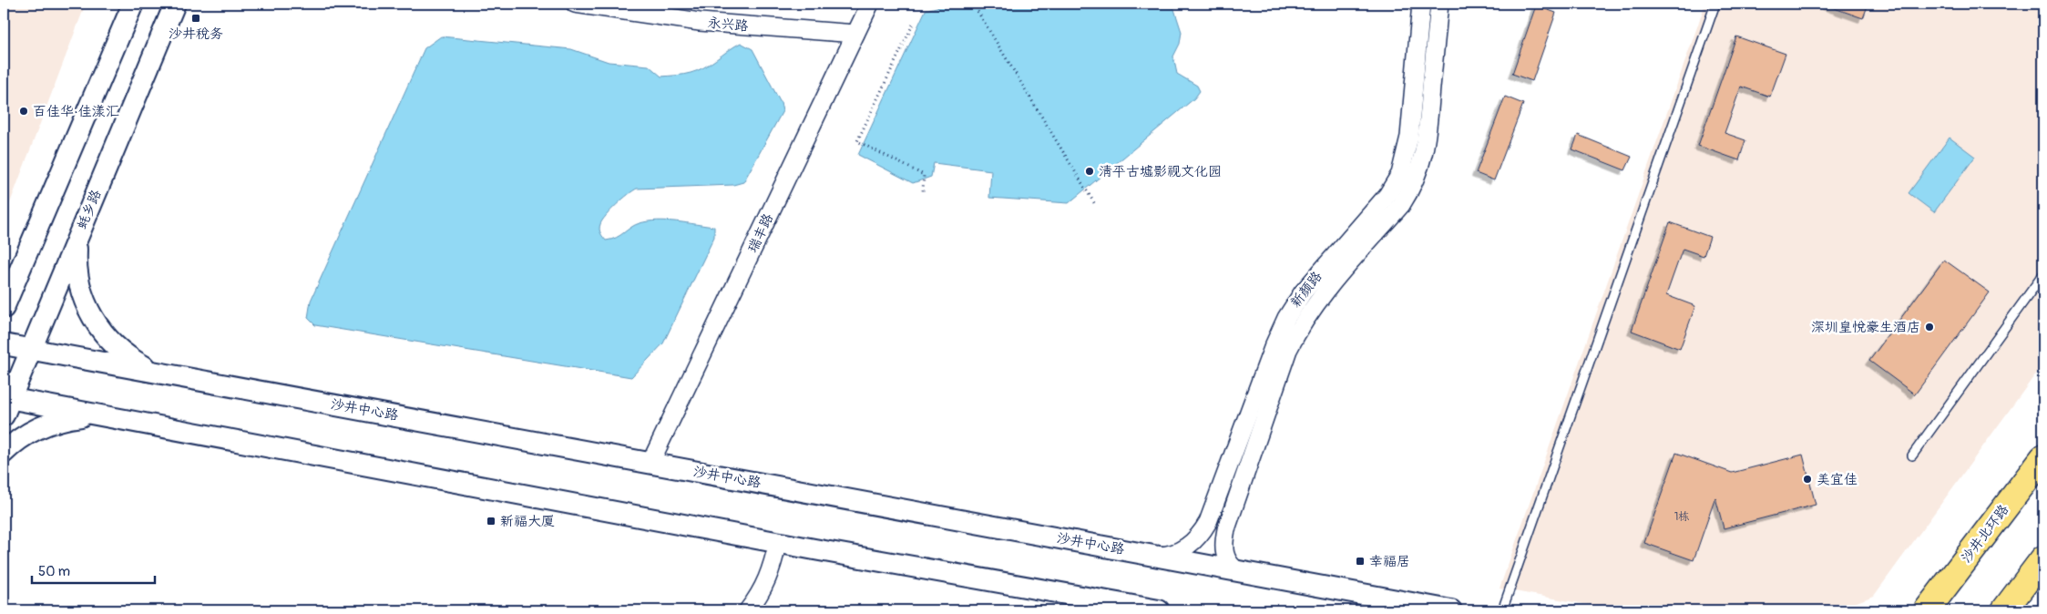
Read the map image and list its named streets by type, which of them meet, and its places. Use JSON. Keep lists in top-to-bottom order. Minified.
{"streets":{"main road":["沙井北环路"],"street":["永兴路","蚝乡路","瑞丰路","新颜路","沙井中心路"]},"crossings":[["永兴路","瑞丰路"],["蚝乡路","沙井中心路"],["瑞丰路","沙井中心路"],["新颜路","沙井中心路"]],"places":{"transit":["沙井税务","新福大厦","幸福居"],"other":["百佳华·佳漾汇","清平古墟影视文化园","深圳皇悦豪生酒店","美宜佳"]},"house_numbers":["1栋"],"scale_bar":"50 m"}
